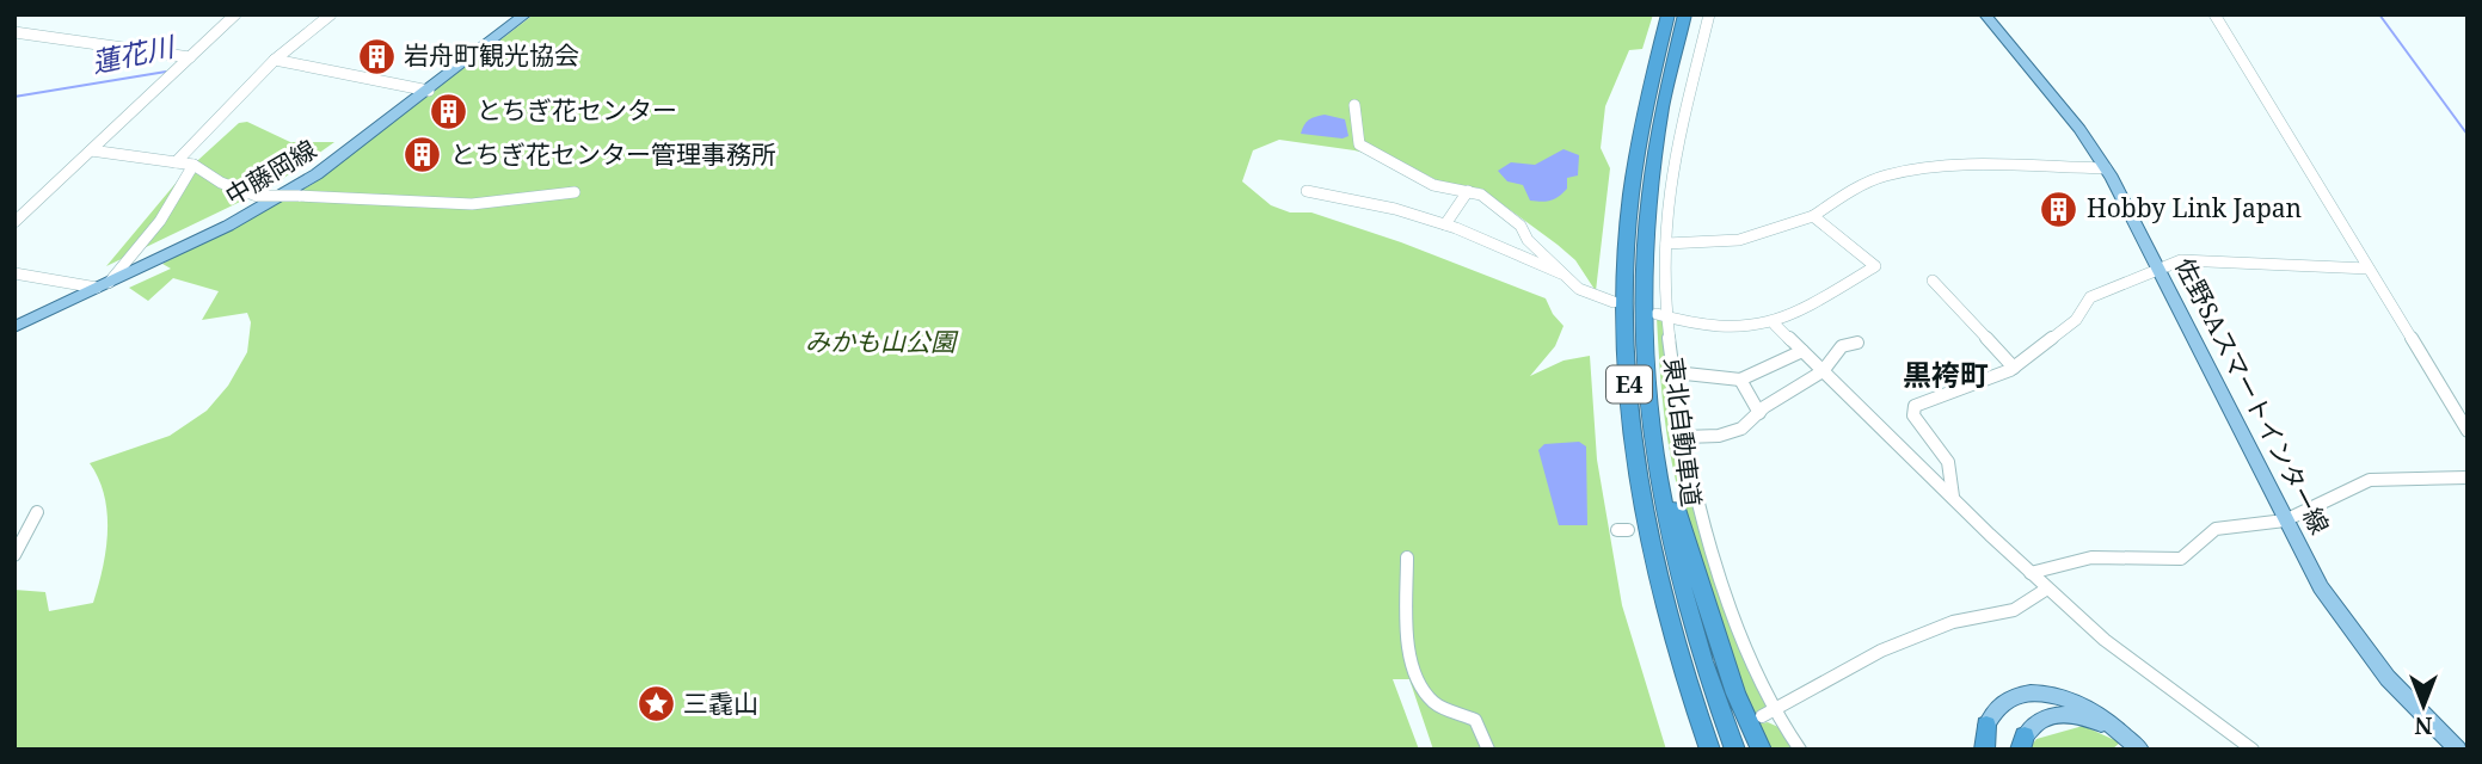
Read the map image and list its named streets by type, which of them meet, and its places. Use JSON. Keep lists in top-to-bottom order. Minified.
{"streets":{"highway":["E4","東北自動車道"],"main road":["中藤岡線","佐野SAスマートインター線"]},"districts":["黒袴町"],"water":["蓮花川"],"parks":["みかも山公園"],"places":{"building":["岩舟町観光協会","とちぎ花センター","とちぎ花センター管理事務所","Hobby Link Japan"],"place":["三毳山"]},"north":"bottom"}
